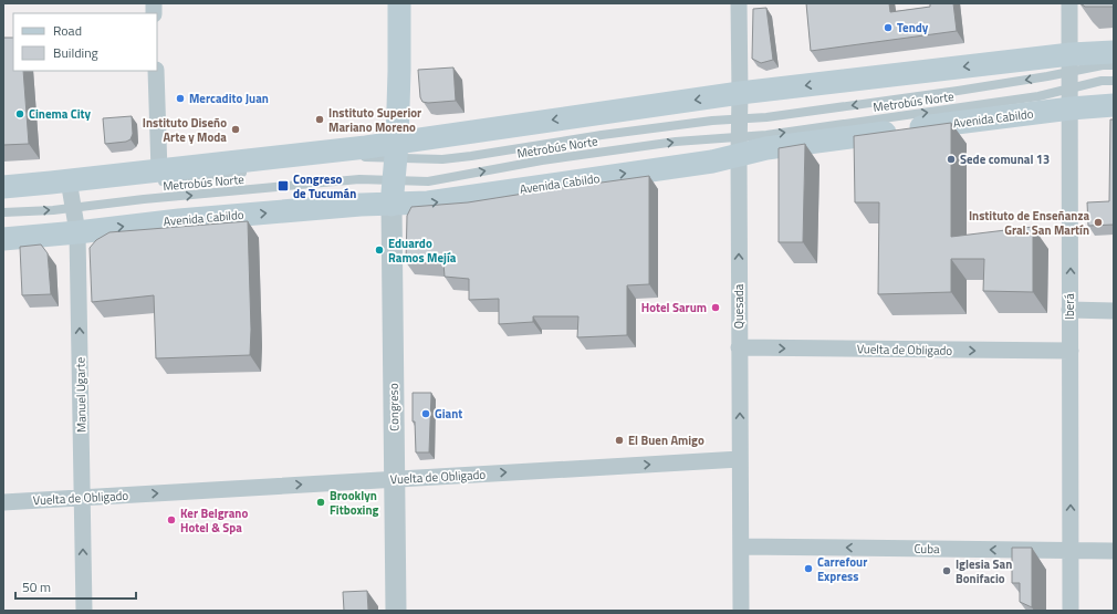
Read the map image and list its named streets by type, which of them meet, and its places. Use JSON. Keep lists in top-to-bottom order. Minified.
{"streets":{"main road":["Avenida Cabildo"],"street":["Quesada","Iberá","Vuelta de Obligado","Manuel Ugarte","Congreso","Cuba"],"lane":["Metrobús Norte"]},"crossings":[["Metrobús Norte","Avenida Cabildo"],["Metrobús Norte","Quesada"],["Metrobús Norte","Iberá"],["Metrobús Norte","Manuel Ugarte"],["Avenida Cabildo","Quesada"],["Avenida Cabildo","Iberá"],["Avenida Cabildo","Manuel Ugarte"],["Avenida Cabildo","Congreso"],["Quesada","Vuelta de Obligado"],["Quesada","Cuba"],["Iberá","Vuelta de Obligado"],["Iberá","Cuba"],["Vuelta de Obligado","Manuel Ugarte"],["Vuelta de Obligado","Congreso"]],"one_way":["Quesada","Iberá","Vuelta de Obligado","Manuel Ugarte","Cuba"],"places":{"other":["Tendy","Mercadito Juan","Cinema City","Instituto Superior Mariano Moreno","Instituto Diseño Arte y Moda","Sede comunal 13","Instituto de Enseñanza Gral. San Martín","Eduardo Ramos Mejía","Hotel Sarum","Giant","El Buen Amigo","Brooklyn Fitboxing","Ker Belgrano Hotel & Spa","Carrefour Express","Iglesia San Bonifacio"],"transit":["Congreso de Tucumán"]},"legend":["Road","Building"],"scale_bar":"50 m"}
